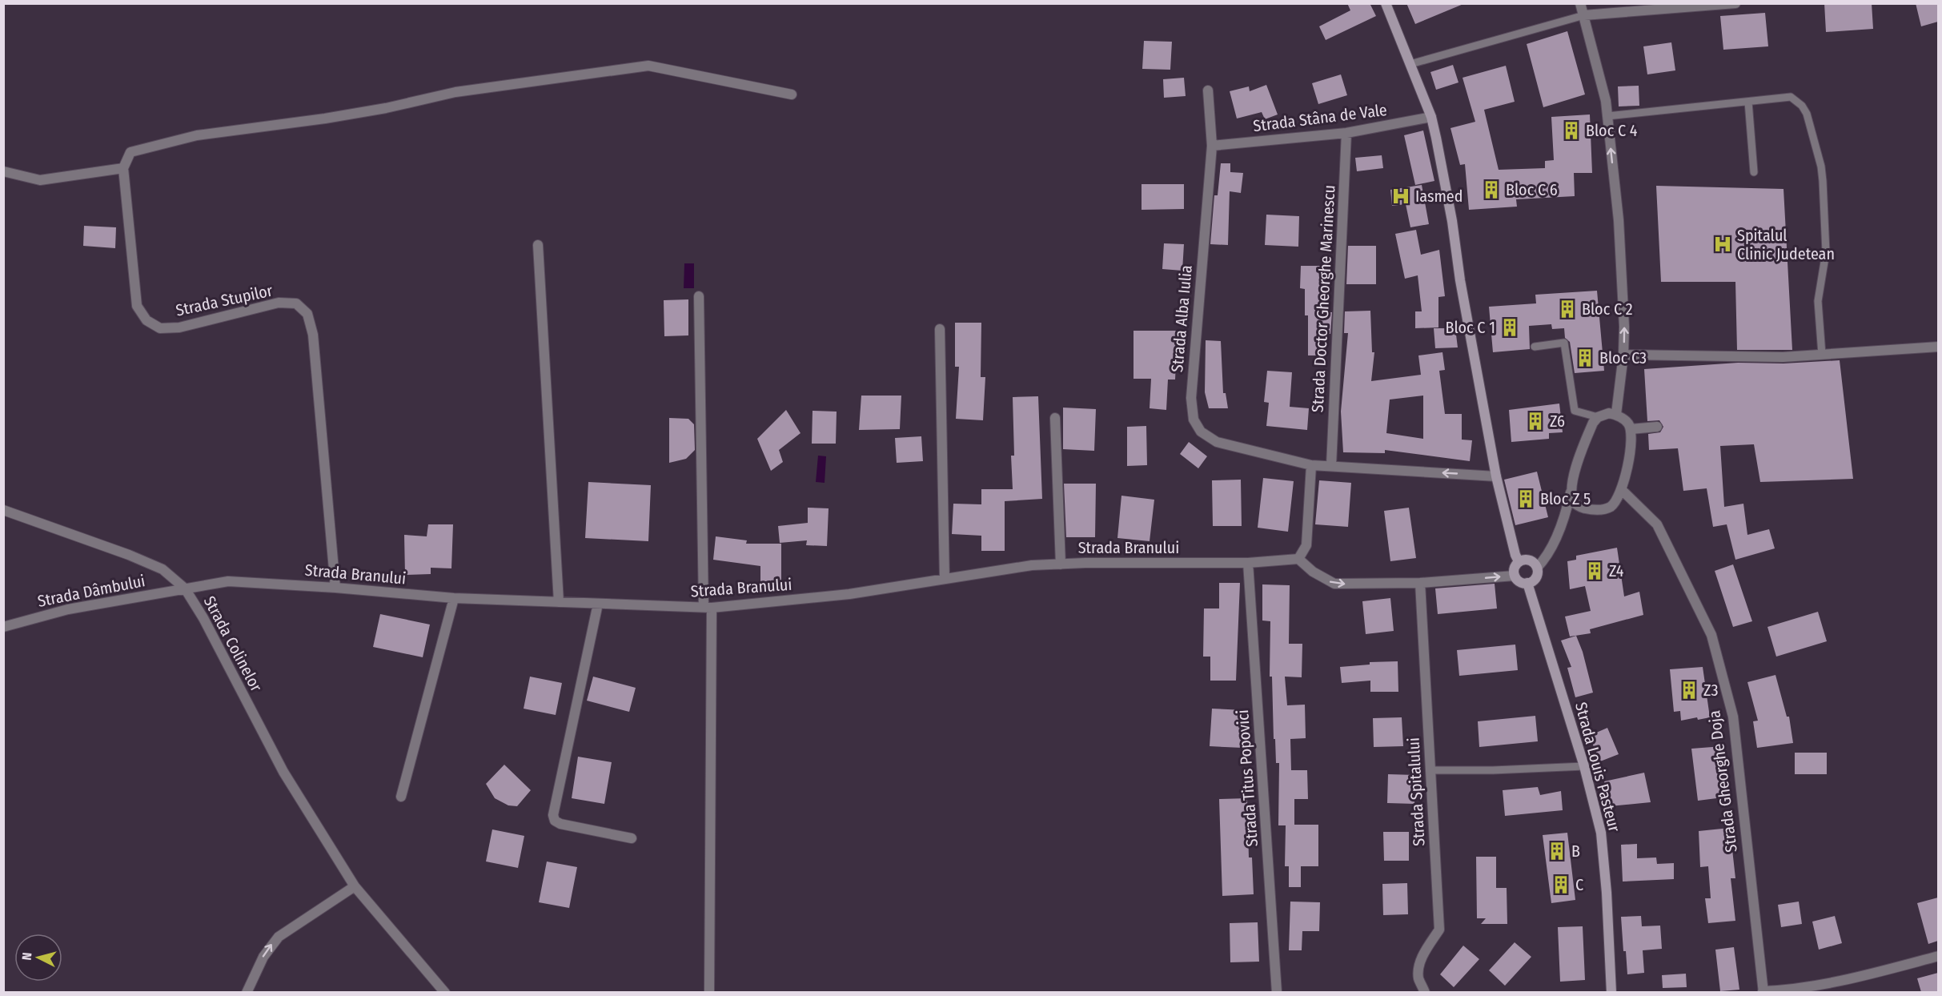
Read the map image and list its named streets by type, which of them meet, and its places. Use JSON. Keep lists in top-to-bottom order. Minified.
{"streets":{"main road":["Strada Louis Pasteur"],"street":["Strada Stâna de Vale","Strada Doctor Gheorghe Marinescu","Strada Stupilor","Strada Alba Iulia","Strada Branului","Strada Dâmbului","Strada Colinelor","Strada Titus Popovici","Strada Gheorghe Doja","Strada Spitalului"]},"crossings":[["Strada Stâna de Vale","Strada Doctor Gheorghe Marinescu"],["Strada Stâna de Vale","Strada Alba Iulia"],["Strada Stupilor","Strada Branului"],["Strada Branului","Strada Dâmbului"],["Strada Branului","Strada Colinelor"],["Strada Branului","Strada Titus Popovici"],["Strada Dâmbului","Strada Colinelor"]],"places":{"building":["Bloc C 4","Bloc C 6","Bloc C 2","Bloc C 1","Bloc C3","Z6","Bloc Z 5","Z4","Z3","B","C"],"hospital":["Iasmed","Spitalul Clinic Judetean"]},"north":"left"}
